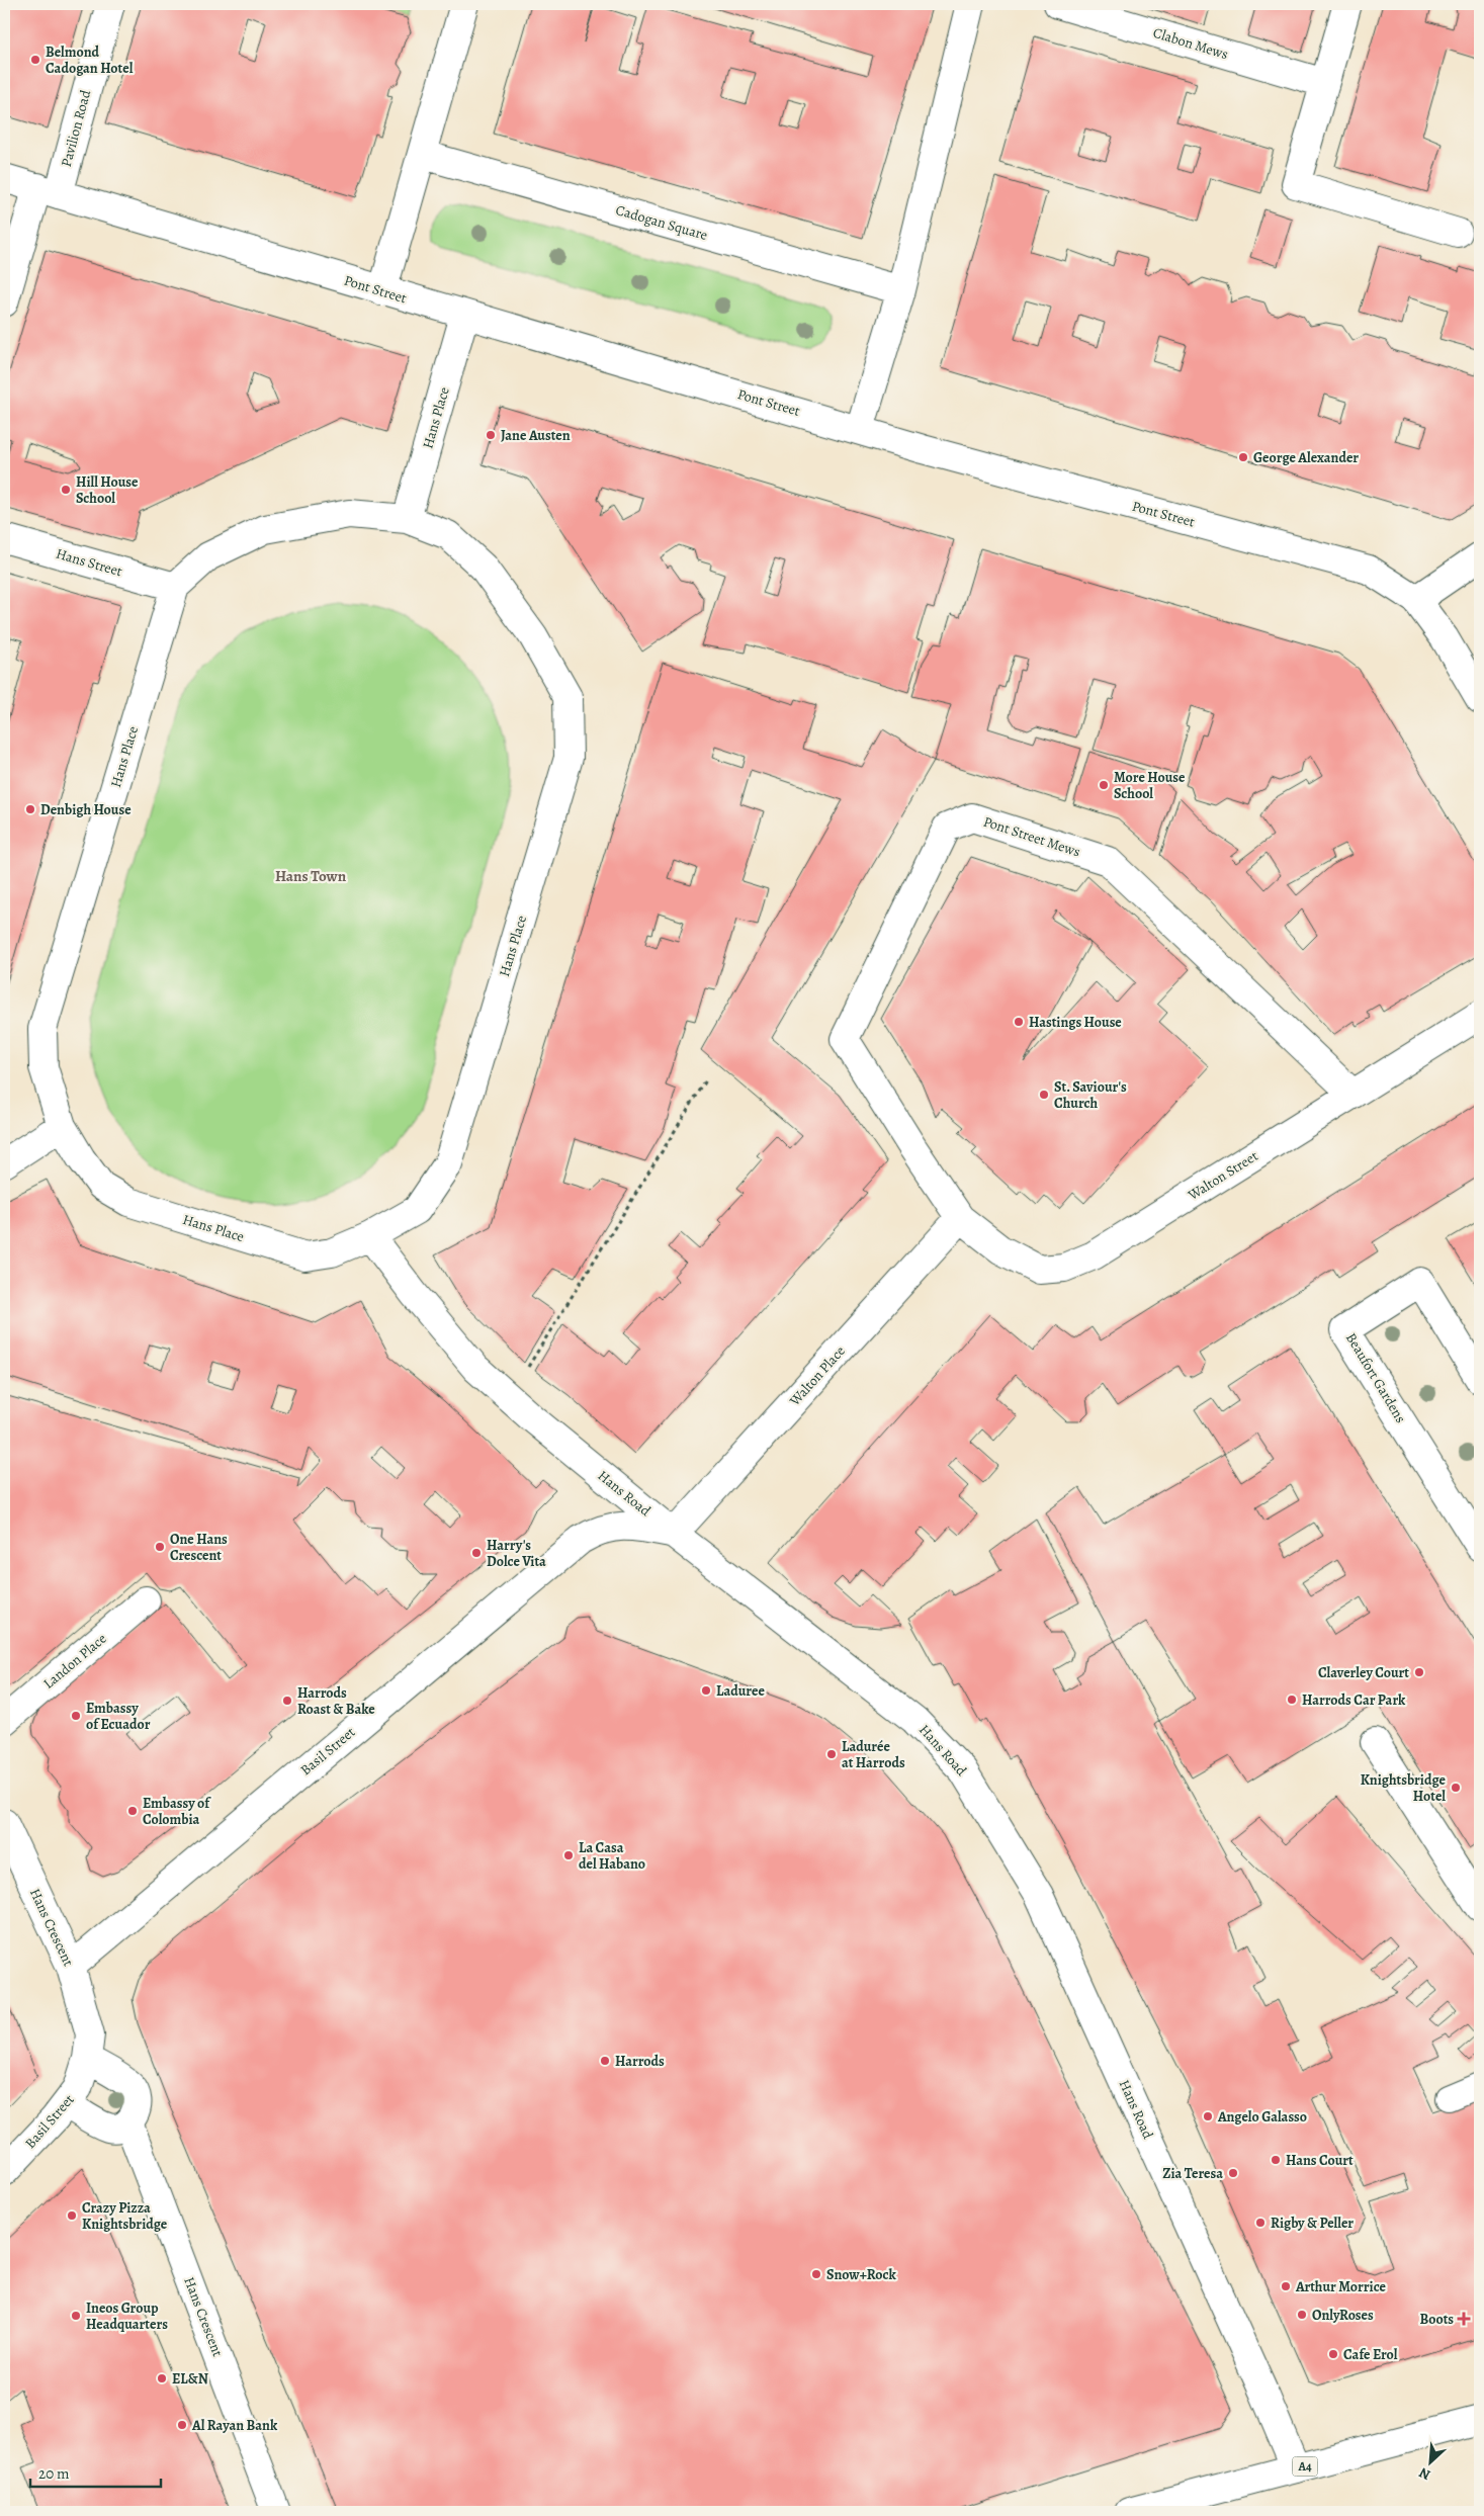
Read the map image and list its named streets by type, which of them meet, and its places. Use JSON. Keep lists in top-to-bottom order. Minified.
{"streets":{"main road":["Clabon Mews","Pavilion Road","Cadogan Square","Pont Street","Hans Place","Hans Street","Pont Street Mews","Walton Street","Walton Place","Beaufort Gardens","Hans Road","Landon Place","Basil Street","Hans Crescent","A4"]},"crossings":[["Pavilion Road","Pont Street"],["Pont Street","Hans Place"],["Hans Place","Hans Street"],["Hans Place","Hans Road"],["Pont Street Mews","Walton Street"],["Pont Street Mews","Walton Place"],["Walton Street","Walton Place"],["Walton Place","Hans Road"],["Walton Place","Basil Street"],["Hans Road","Basil Street"],["Hans Road","A4"],["Basil Street","Hans Crescent"]],"districts":["Hans Town"],"places":{"other":["Belmond Cadogan Hotel","Jane Austen","George Alexander","Hill House School","More House School","Denbigh House","Hastings House","St. Saviour's Church","One Hans Crescent","Harry's Dolce Vita","Claverley Court","Laduree","Harrods Car Park","Harrods Roast & Bake","Embassy of Ecuador","Ladurée at Harrods","Knightsbridge Hotel","Embassy of Colombia","La Casa del Habano","Harrods","Angelo Galasso","Hans Court","Zia Teresa","Crazy Pizza Knightsbridge","Rigby & Peller","Snow+Rock","Arthur Morrice","OnlyRoses","Ineos Group Headquarters","Cafe Erol","EL&N","Al Rayan Bank"],"health":["Boots"]},"scale_bar":"20 m","north":"bottom left"}
